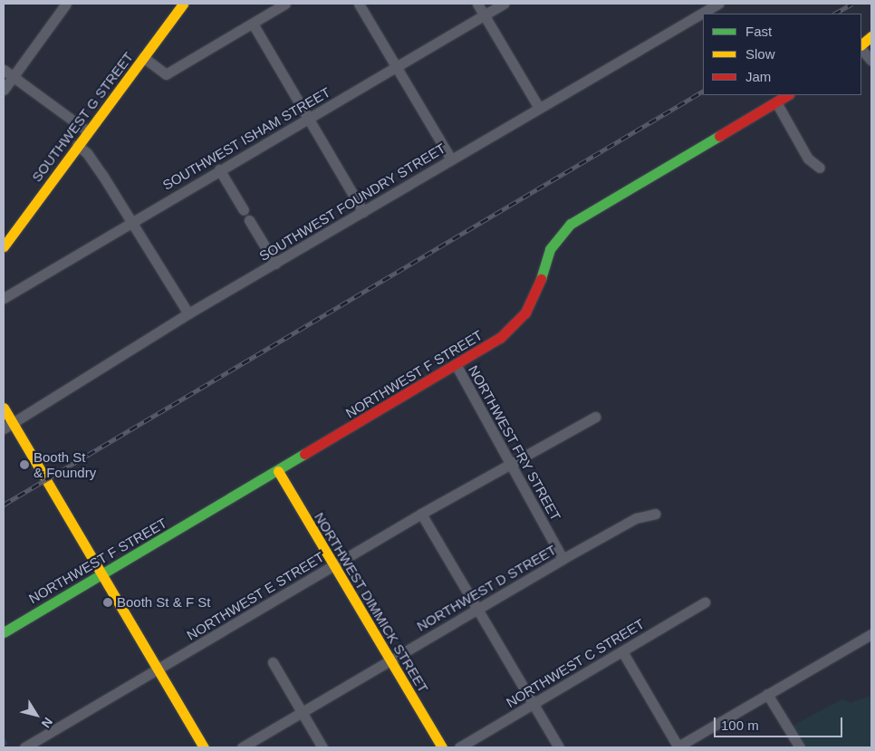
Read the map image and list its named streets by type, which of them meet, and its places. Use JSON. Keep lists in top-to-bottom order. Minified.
{"streets":{"street":["SOUTHWEST G STREET","SOUTHWEST ISHAM STREET","SOUTHWEST FOUNDRY STREET","NORTHWEST F STREET","NORTHWEST FRY STREET","NORTHWEST D STREET","NORTHWEST E STREET","NORTHWEST DIMMICK STREET","NORTHWEST C STREET"]},"crossings":[["NORTHWEST F STREET","NORTHWEST FRY STREET"],["NORTHWEST F STREET","NORTHWEST DIMMICK STREET"],["NORTHWEST FRY STREET","NORTHWEST D STREET"],["NORTHWEST FRY STREET","NORTHWEST E STREET"],["NORTHWEST D STREET","NORTHWEST DIMMICK STREET"],["NORTHWEST E STREET","NORTHWEST DIMMICK STREET"]],"places":["Booth St & Foundry","Booth St & F St"],"legend":["Fast","Slow","Jam"],"scale_bar":"100 m","north":"bottom right"}
